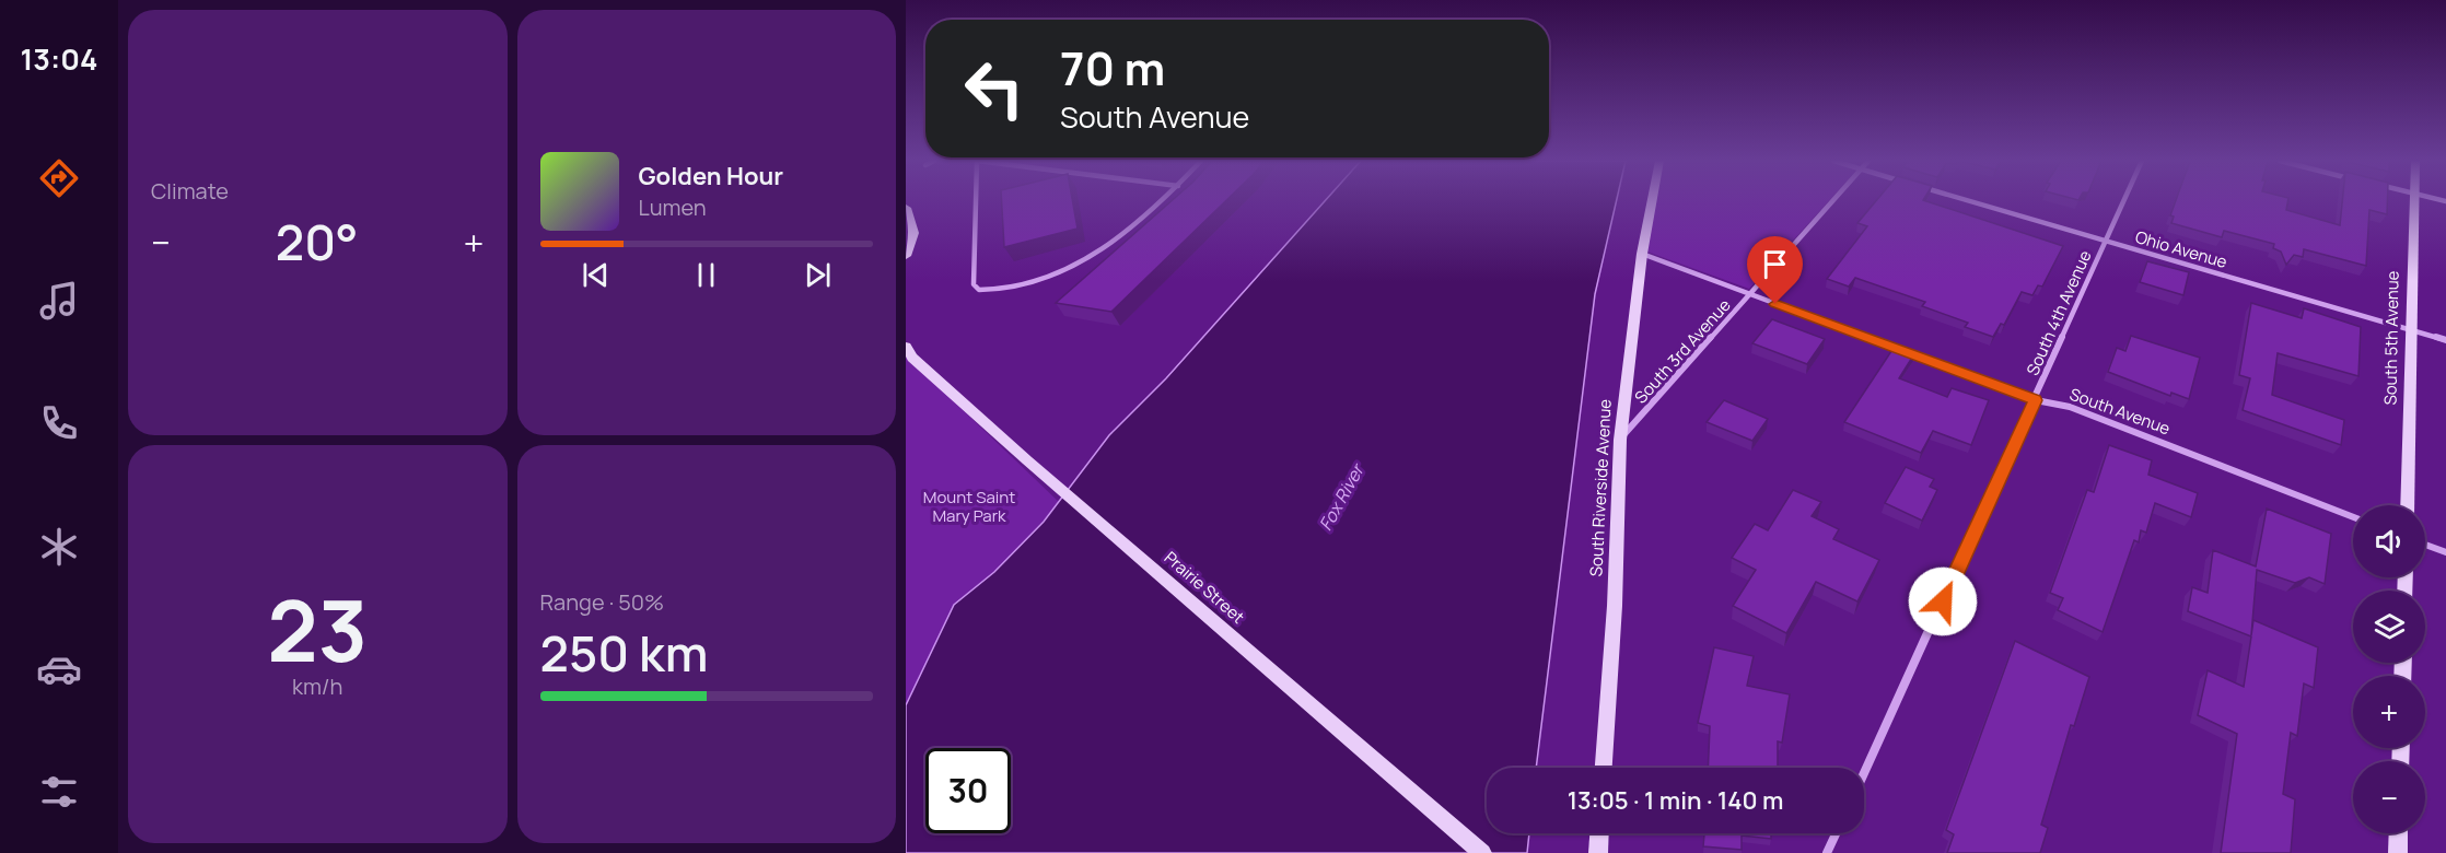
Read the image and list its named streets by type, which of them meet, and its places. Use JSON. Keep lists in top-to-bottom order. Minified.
{"streets":{"street":["Ohio Avenue","South 4th Avenue","South 5th Avenue","South 3rd Avenue","South Avenue","South Riverside Avenue","Prairie Street"]},"crossings":[["Ohio Avenue","South 4th Avenue"],["Ohio Avenue","South 5th Avenue"],["South 4th Avenue","South Avenue"],["South 3rd Avenue","South Avenue"],["South 3rd Avenue","South Riverside Avenue"],["South Avenue","South Riverside Avenue"]],"water":["Fox River"],"parks":["Mount Saint Mary Park"],"page":{"tabs":"13:04","tile":["Climate",["23","km/h"],["Range · 50%","250 km"]],"turn":["70 m","South Avenue"],"song":["Golden Hour","Lumen"],"heat":["−","20°","+"],"map_buttons":["+","−"],"limit":"30","trip":"13:05 · 1 min · 140 m"}}
